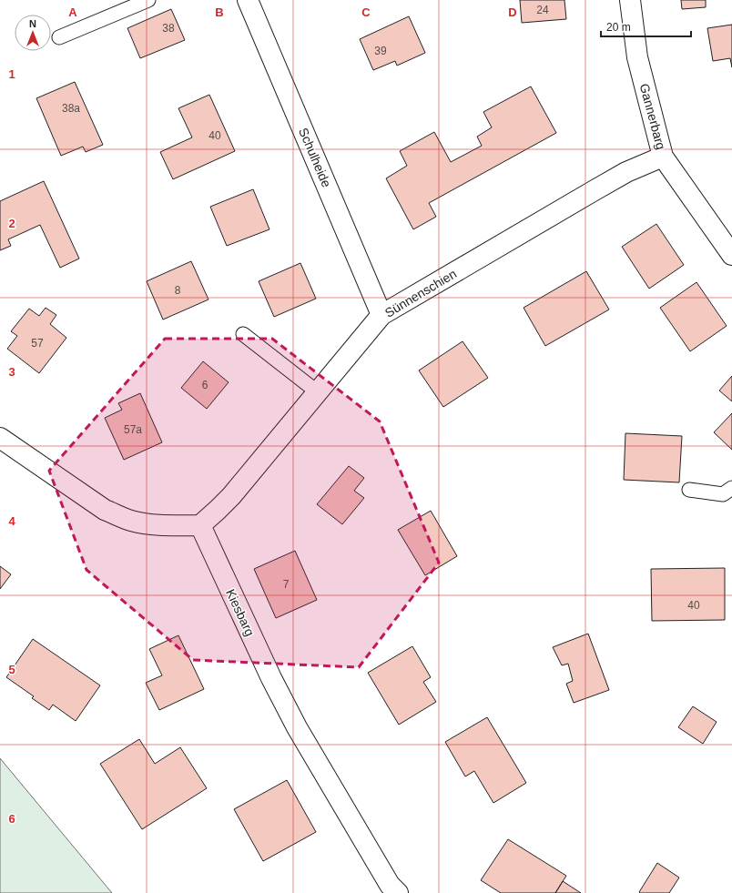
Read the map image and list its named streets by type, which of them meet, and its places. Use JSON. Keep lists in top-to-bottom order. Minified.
{"streets":{"street":["Gannerbarg","Schulheide","Sünnenschien","Kiesbarg"]},"crossings":[["Gannerbarg","Sünnenschien"],["Schulheide","Sünnenschien"],["Sünnenschien","Kiesbarg"]],"house_numbers":["24","38","39","38a","40","8","57","6","57a","7","40"],"scale_bar":"20 m","north":"top","grid":{"columns":["A","B","C","D"],"rows":["1","2","3","4","5","6"]}}
